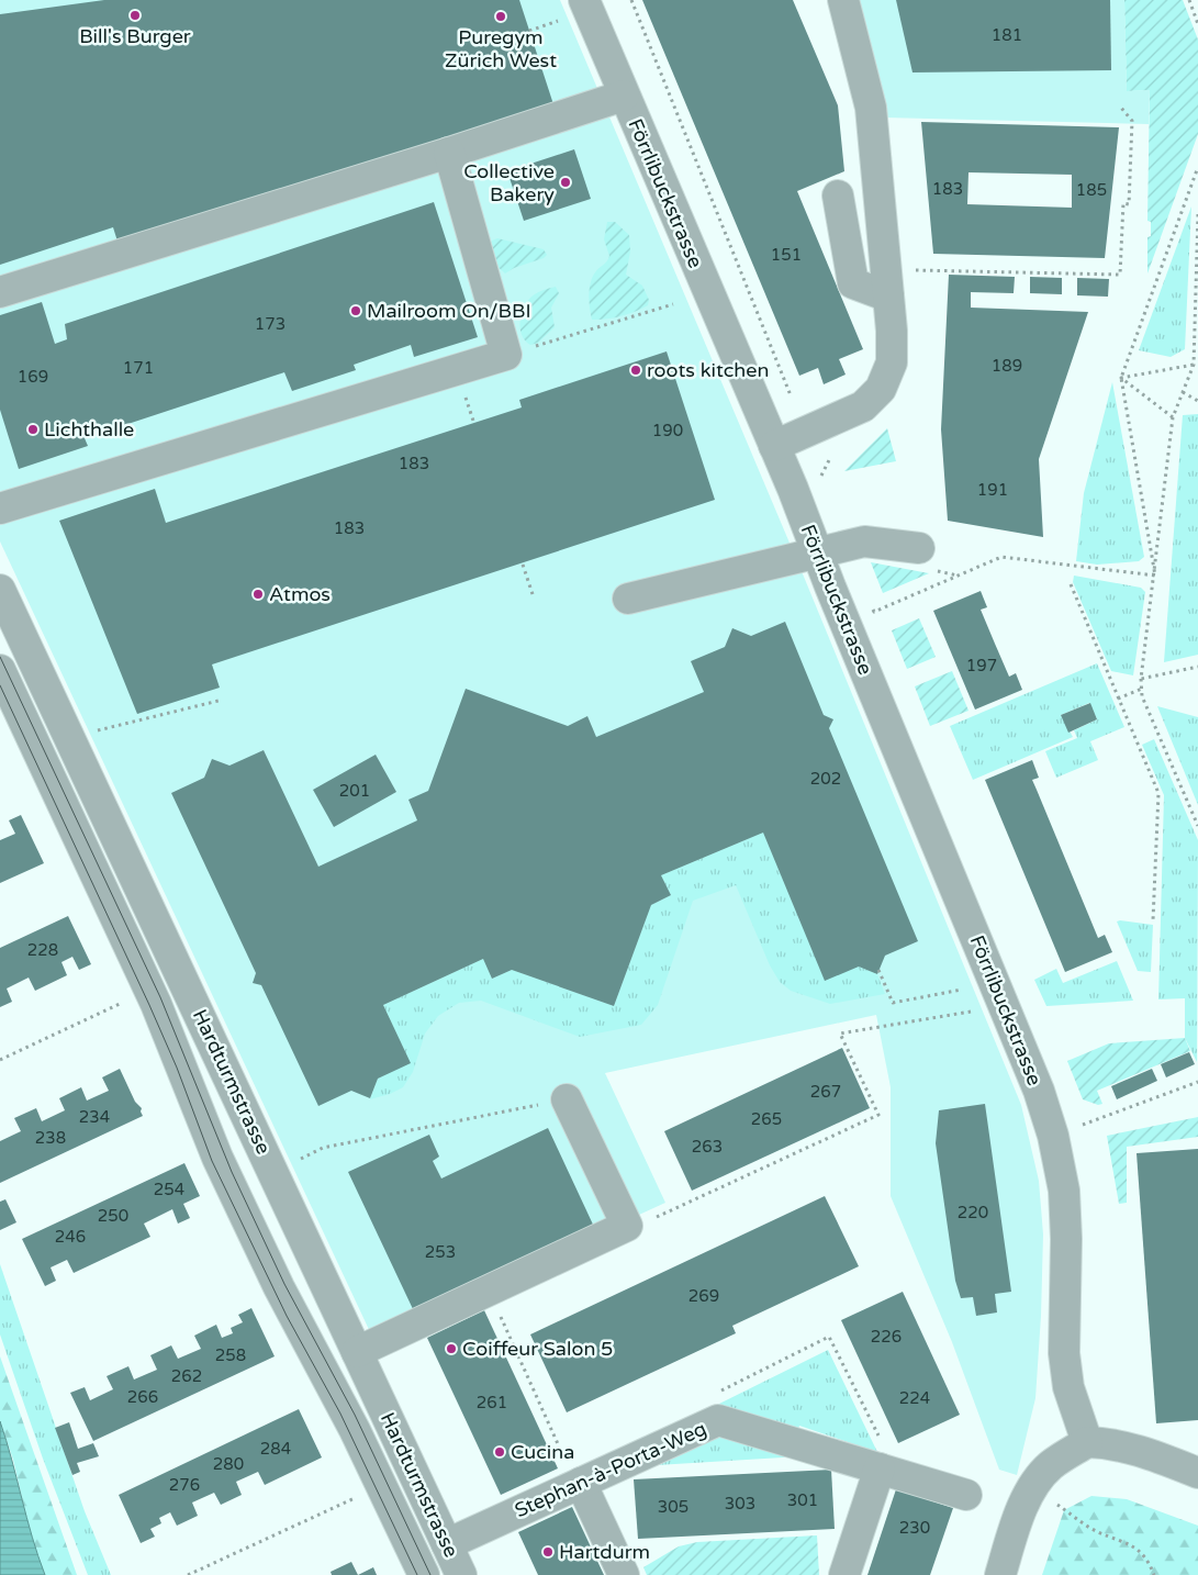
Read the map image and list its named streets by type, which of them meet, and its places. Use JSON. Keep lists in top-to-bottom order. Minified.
{"streets":{"street":["Förrlibuckstrasse","Hardturmstrasse","Stephan-à-Porta-Weg"]},"crossings":[["Hardturmstrasse","Stephan-à-Porta-Weg"]],"places":["Bill's Burger","Puregym Zürich West","Collective Bakery","Mailroom On/BBI","roots kitchen","Lichthalle","Atmos","Coiffeur Salon 5","Cucina","Hartdurm"],"house_numbers":["181","183","185","151","173","189","171","169","190","183","191","183","197","202","201","228","267","234","265","238","263","254","220","250","246","253","269","226","258","262","266","224","261","284","280","276","301","303","305","230"]}
